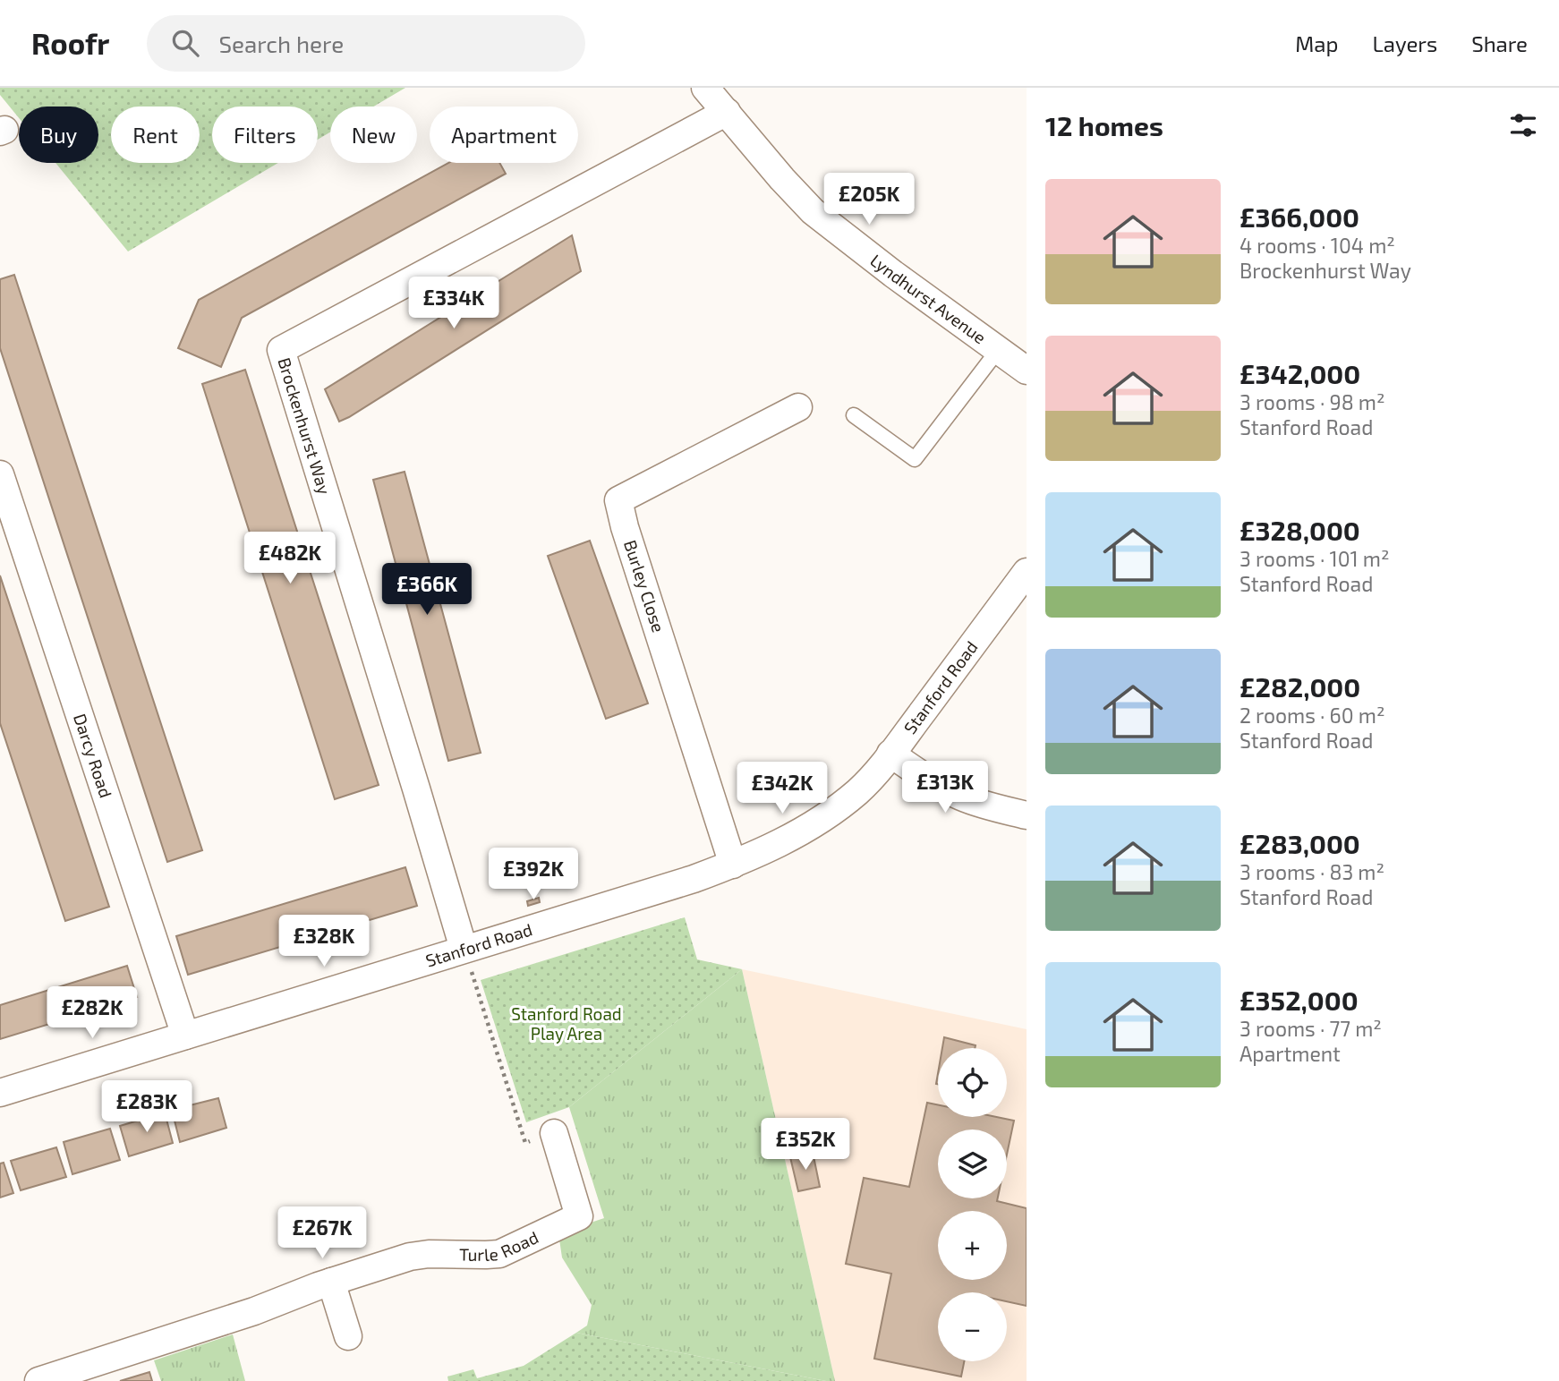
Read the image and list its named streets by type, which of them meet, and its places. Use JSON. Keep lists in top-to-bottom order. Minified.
{"streets":{"street":["Lyndhurst Avenue","Brockenhurst Way","Burley Close","Stanford Road","Darcy Road","Turle Road"]},"crossings":[["Lyndhurst Avenue","Brockenhurst Way"],["Brockenhurst Way","Stanford Road"],["Burley Close","Stanford Road"],["Stanford Road","Darcy Road"]],"parks":["Stanford Road Play Area"],"page":{"header":"Roofr","search":"Search here","nav":["Map","Layers","Share"],"heading":"12 homes","chip":["Buy","Rent","Filters","New","Apartment"],"list":[{"name":"£366,000","note":"4 rooms · 104 m² · Brockenhurst Way"},{"name":"£342,000","note":"3 rooms · 98 m² · Stanford Road"},{"name":"£328,000","note":"3 rooms · 101 m² · Stanford Road"},{"name":"£282,000","note":"2 rooms · 60 m² · Stanford Road"},{"name":"£283,000","note":"3 rooms · 83 m² · Stanford Road"},{"name":"£352,000","note":"3 rooms · 77 m² · Apartment"}],"price":["£205K","£334K","£482K","£366K","£313K","£342K","£392K","£328K","£282K","£283K","£352K","£267K"],"map_buttons":["+","−"]}}
